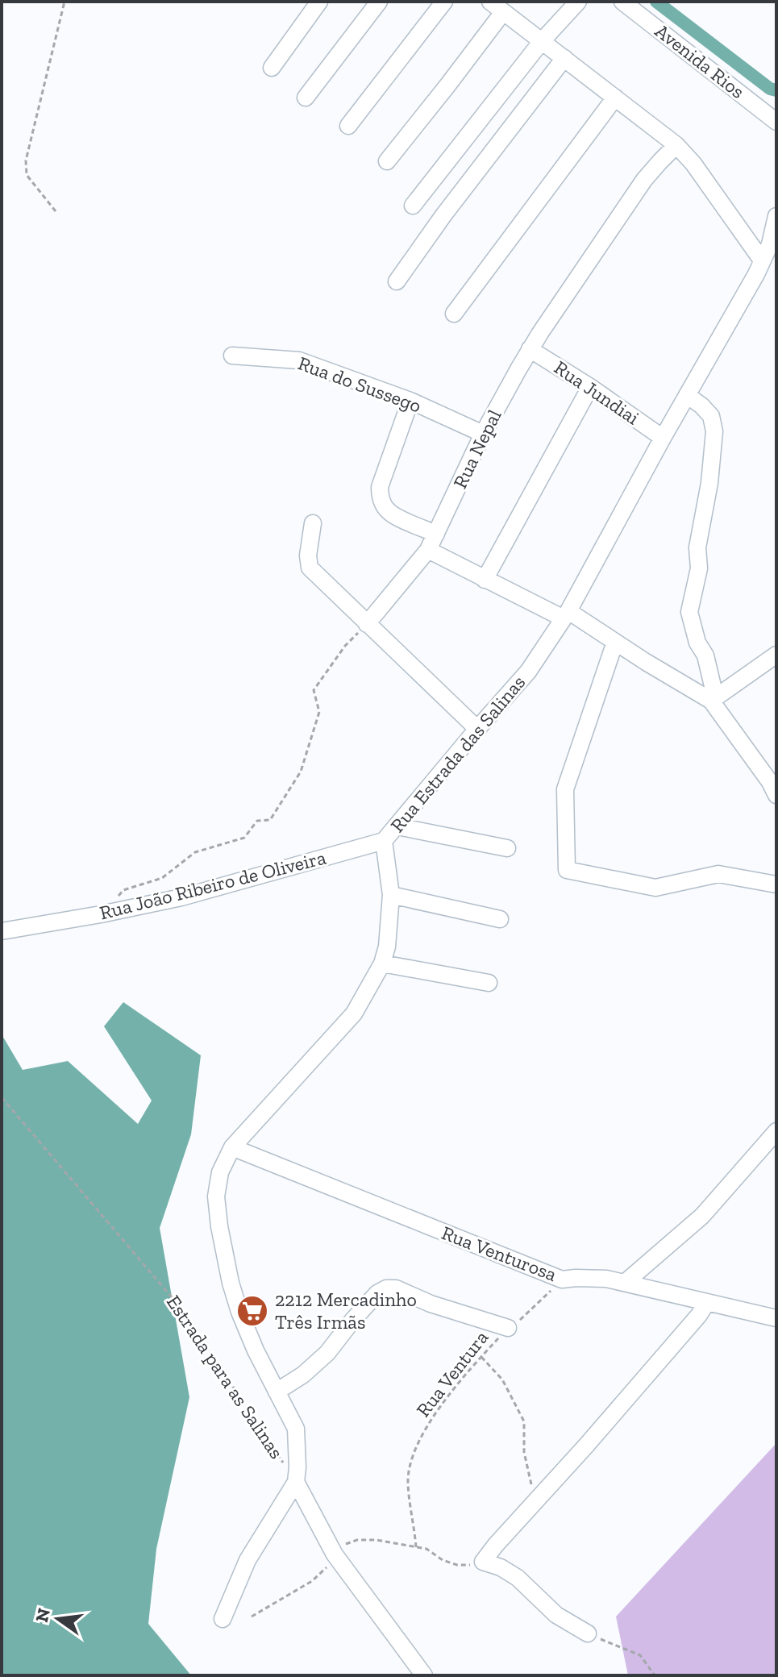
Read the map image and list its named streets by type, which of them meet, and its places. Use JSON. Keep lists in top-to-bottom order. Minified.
{"streets":{"street":["Avenida Rios","Rua do Sussego","Rua Jundiai","Rua Nepal","Rua Estrada das Salinas","Rua João Ribeiro de Oliveira","Rua Venturosa"],"path":["Rua Ventura","Estrada para as Salinas"]},"crossings":[["Rua do Sussego","Rua Nepal"],["Rua Jundiai","Rua Nepal"],["Rua Jundiai","Rua Estrada das Salinas"],["Rua Estrada das Salinas","Rua João Ribeiro de Oliveira"],["Rua Estrada das Salinas","Rua Venturosa"],["Rua Venturosa","Rua Ventura"]],"places":{"supermarket":["2212 Mercadinho Três Irmãs"]},"north":"left"}
